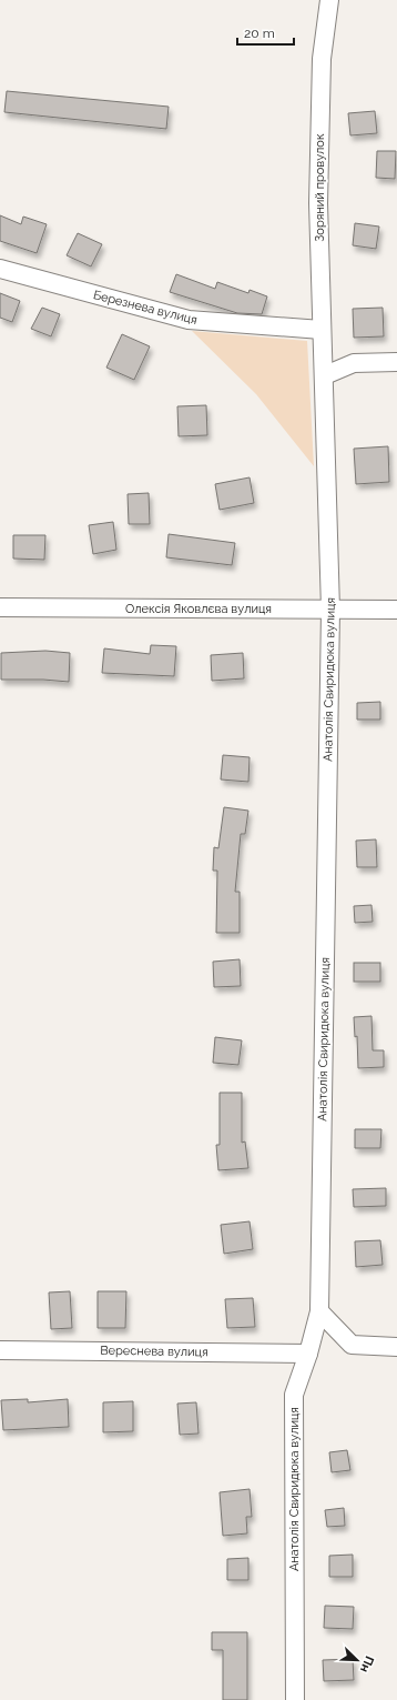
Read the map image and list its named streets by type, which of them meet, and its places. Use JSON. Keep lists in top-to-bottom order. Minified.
{"streets":{"street":["Зоряний провулок","Березнева вулиця","Олексія Яковлєва вулиця","Анатолія Свиридюка вулиця","Вереснева вулиця"]},"crossings":[["Зоряний провулок","Березнева вулиця"],["Зоряний провулок","Анатолія Свиридюка вулиця"],["Олексія Яковлєва вулиця","Анатолія Свиридюка вулиця"],["Анатолія Свиридюка вулиця","Вереснева вулиця"]],"scale_bar":"20 m","north":"bottom right"}
